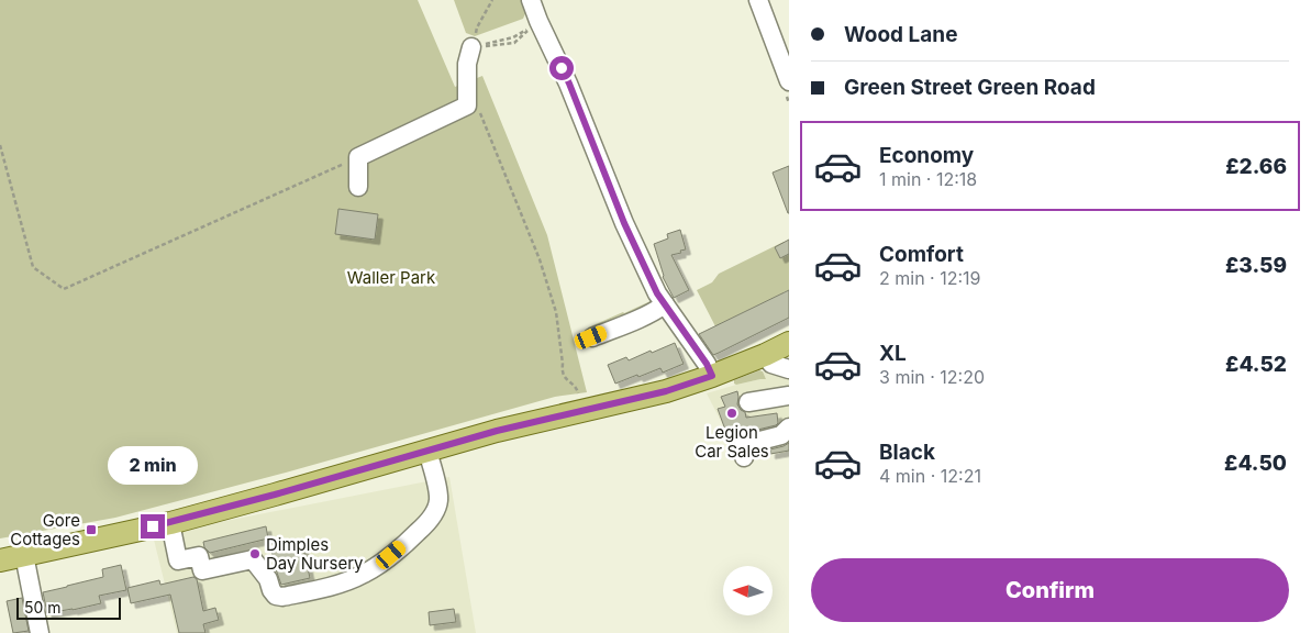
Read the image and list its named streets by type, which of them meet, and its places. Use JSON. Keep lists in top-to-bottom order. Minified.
{"parks":["Waller Park"],"places":{"other":["Legion Car Sales","Dimples Day Nursery"],"transit":["Gore Cottages"]},"scale_bar":"50 m","north":"left","page":{"banner":["Wood Lane","Green Street Green Road"],"list":[{"name":"Economy","note":"1 min · 12:18","value":"£2.66"},{"name":"Comfort","note":"2 min · 12:19","value":"£3.59"},{"name":"XL","note":"3 min · 12:20","value":"£4.52"},{"name":"Black","note":"4 min · 12:21","value":"£4.50"}],"bubble":"2 min","buttons":"Confirm","scale":"50 m"}}
